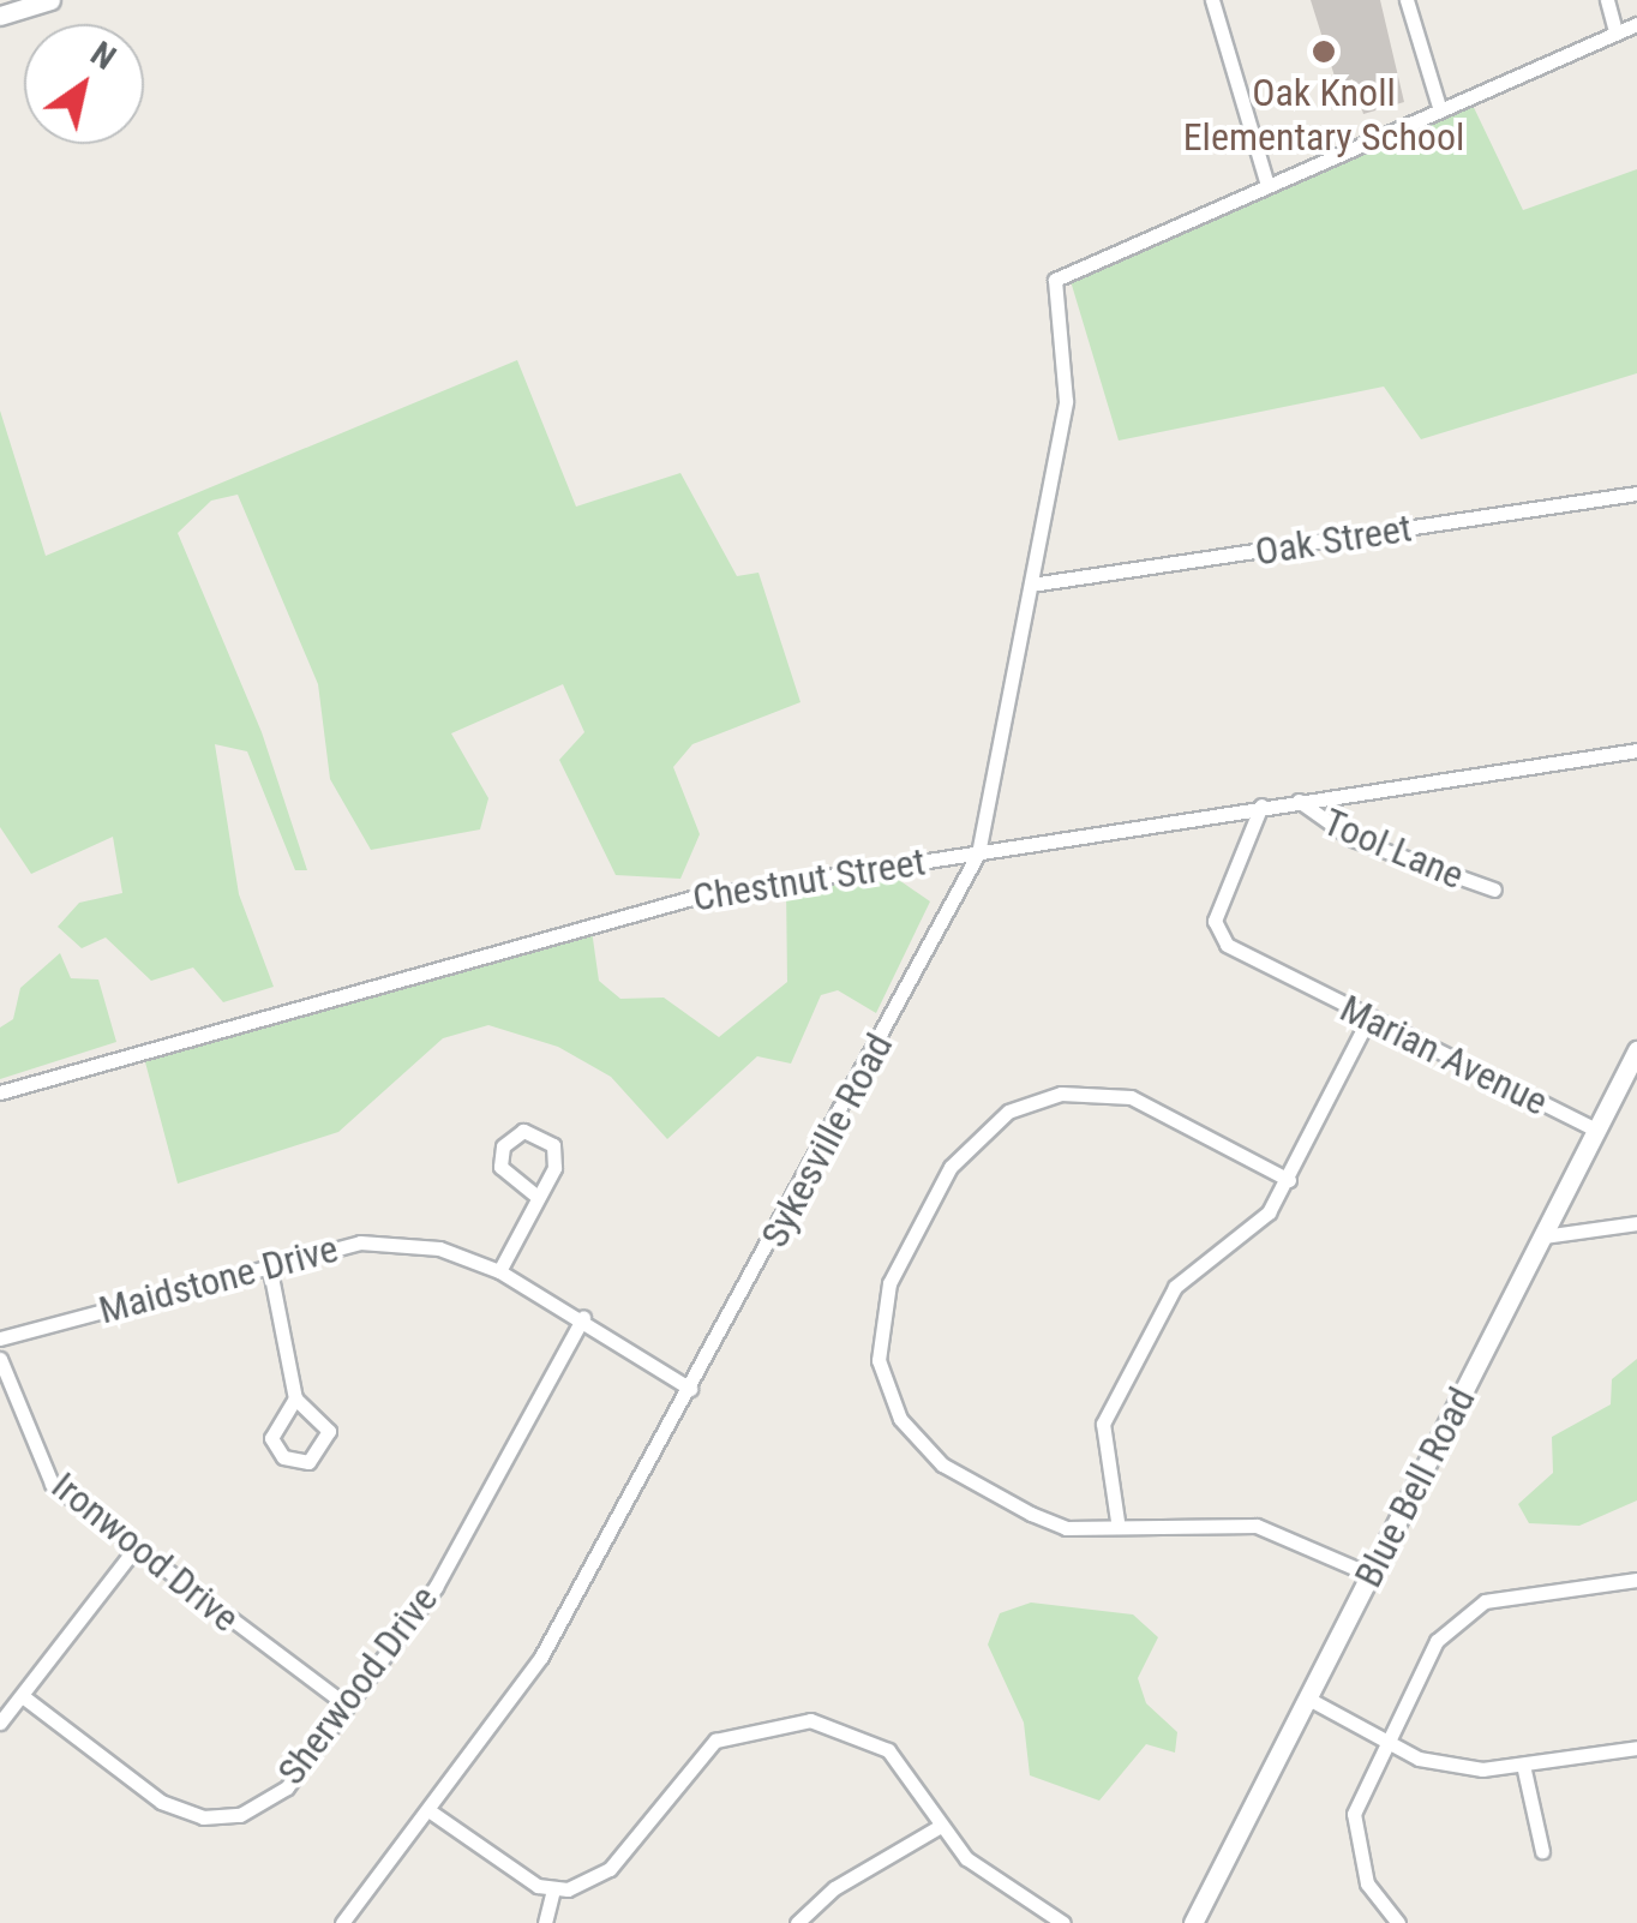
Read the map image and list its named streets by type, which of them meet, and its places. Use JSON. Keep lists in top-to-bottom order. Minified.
{"streets":{"street":["Oak Street","Tool Lane","Chestnut Street","Marian Avenue","Sykesville Road","Maidstone Drive","Blue Bell Road","Ironwood Drive","Sherwood Drive"]},"crossings":[["Oak Street","Sykesville Road"],["Tool Lane","Chestnut Street"],["Chestnut Street","Marian Avenue"],["Chestnut Street","Sykesville Road"],["Marian Avenue","Blue Bell Road"],["Sykesville Road","Maidstone Drive"],["Maidstone Drive","Sherwood Drive"],["Ironwood Drive","Sherwood Drive"]],"places":["Oak Knoll Elementary School"],"north":"top right"}
